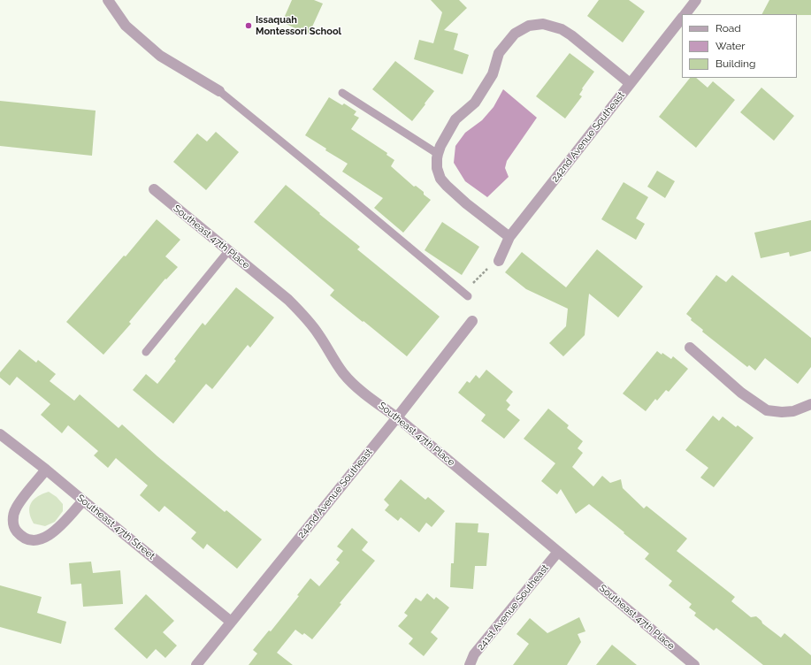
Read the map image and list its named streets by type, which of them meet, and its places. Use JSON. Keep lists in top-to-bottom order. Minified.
{"streets":{"street":["242nd Avenue Southeast","Southeast 47th Place","Southeast 47th Street","241st Avenue Southeast"]},"crossings":[["242nd Avenue Southeast","Southeast 47th Place"],["242nd Avenue Southeast","Southeast 47th Street"],["Southeast 47th Place","241st Avenue Southeast"]],"places":["Issaquah Montessori School"],"legend":["Road","Water","Building"]}
